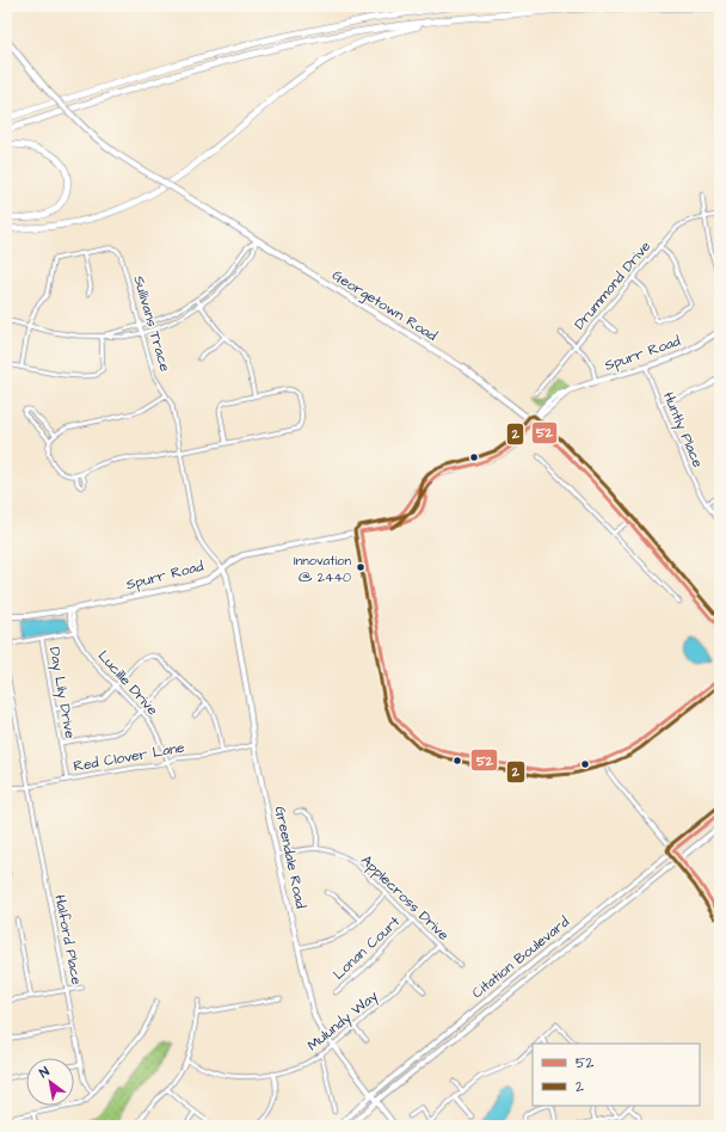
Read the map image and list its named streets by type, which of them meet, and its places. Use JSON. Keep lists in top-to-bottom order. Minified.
{"streets":{"main road":["Georgetown Road"],"street":["Drummond Drive","Sullivans Trace","Spurr Road","Huntly Place","Lucille Drive","Day Lily Drive","Red Clover Lane","Greendale Road","Applecross Drive","Halford Place","Lonan Court","Citation Boulevard","Mulundy Way"]},"crossings":[["Georgetown Road","Spurr Road"],["Sullivans Trace","Spurr Road"],["Sullivans Trace","Greendale Road"],["Spurr Road","Huntly Place"],["Spurr Road","Lucille Drive"],["Spurr Road","Greendale Road"],["Lucille Drive","Red Clover Lane"],["Day Lily Drive","Red Clover Lane"],["Red Clover Lane","Greendale Road"],["Red Clover Lane","Halford Place"],["Greendale Road","Applecross Drive"],["Greendale Road","Citation Boulevard"],["Greendale Road","Mulundy Way"],["Applecross Drive","Lonan Court"],["Applecross Drive","Mulundy Way"]],"places":["Innovation @ 2440"],"lines":["transit line 2","transit line 52"],"legend":["52","2"],"north":"top left"}
